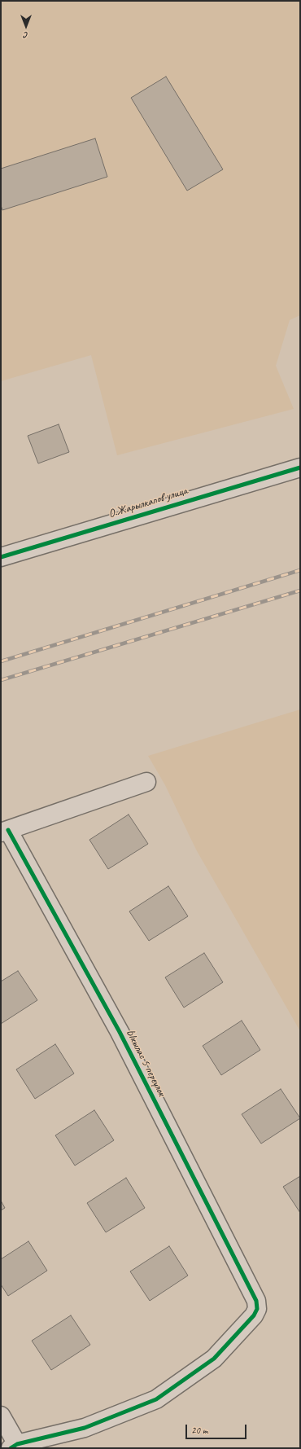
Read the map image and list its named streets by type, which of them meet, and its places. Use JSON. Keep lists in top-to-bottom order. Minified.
{"streets":{"street":["О.Жарылкапов улица","Ыкылас 5 переулок"]},"scale_bar":"20 m","north":"bottom"}
